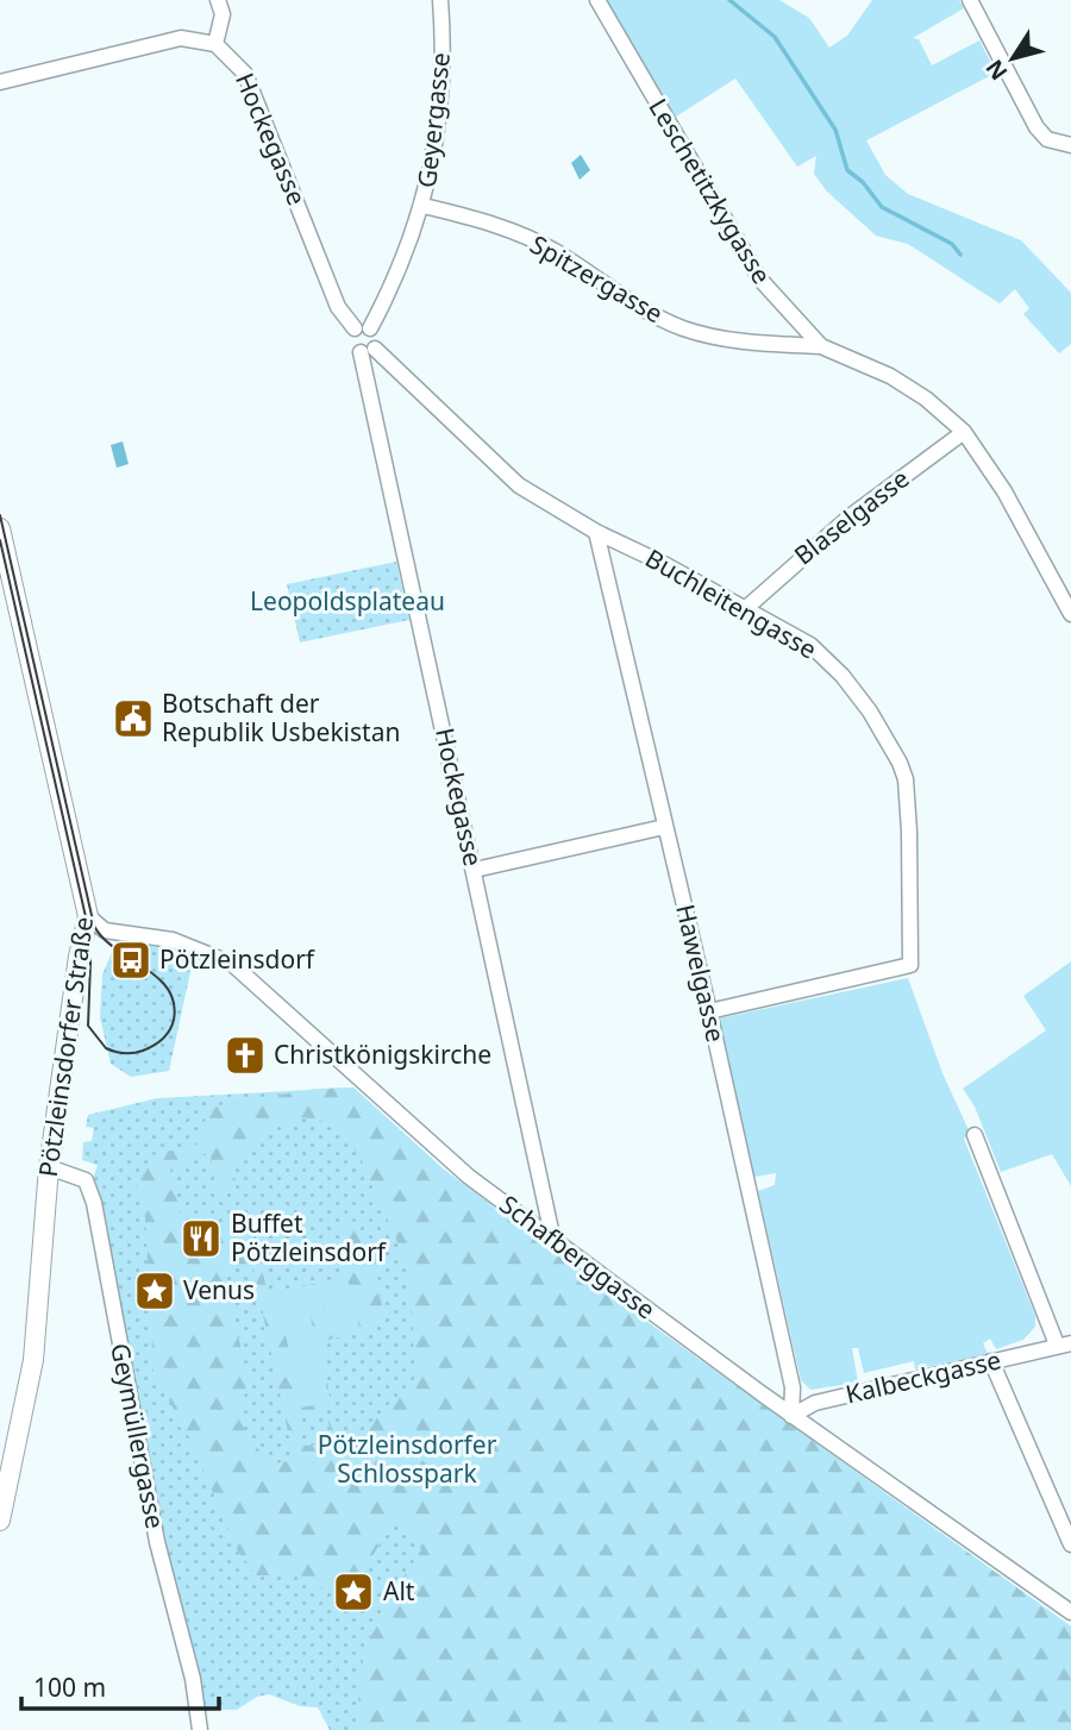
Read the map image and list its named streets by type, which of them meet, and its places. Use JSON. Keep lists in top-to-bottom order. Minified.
{"streets":{"street":["Geyergasse","Hockegasse","Leschetitzkygasse","Spitzergasse","Blaselgasse","Buchleitengasse","Hawelgasse","Pötzleinsdorfer Straße","Schafberggasse","Kalbeckgasse","Geymüllergasse"]},"crossings":[["Geyergasse","Hockegasse"],["Geyergasse","Spitzergasse"],["Geyergasse","Buchleitengasse"],["Hockegasse","Buchleitengasse"],["Hockegasse","Schafberggasse"],["Leschetitzkygasse","Spitzergasse"],["Leschetitzkygasse","Blaselgasse"],["Blaselgasse","Buchleitengasse"],["Buchleitengasse","Hawelgasse"],["Hawelgasse","Schafberggasse"],["Hawelgasse","Kalbeckgasse"],["Pötzleinsdorfer Straße","Schafberggasse"],["Pötzleinsdorfer Straße","Geymüllergasse"],["Schafberggasse","Kalbeckgasse"]],"parks":["Leopoldsplateau","Pötzleinsdorfer Schlosspark"],"places":{"public building":["Botschaft der Republik Usbekistan"],"bus stop":["Pötzleinsdorf"],"church":["Christkönigskirche"],"restaurant":["Buffet Pötzleinsdorf"],"place":["Venus","Alt"]},"scale_bar":"100 m","north":"bottom left"}
